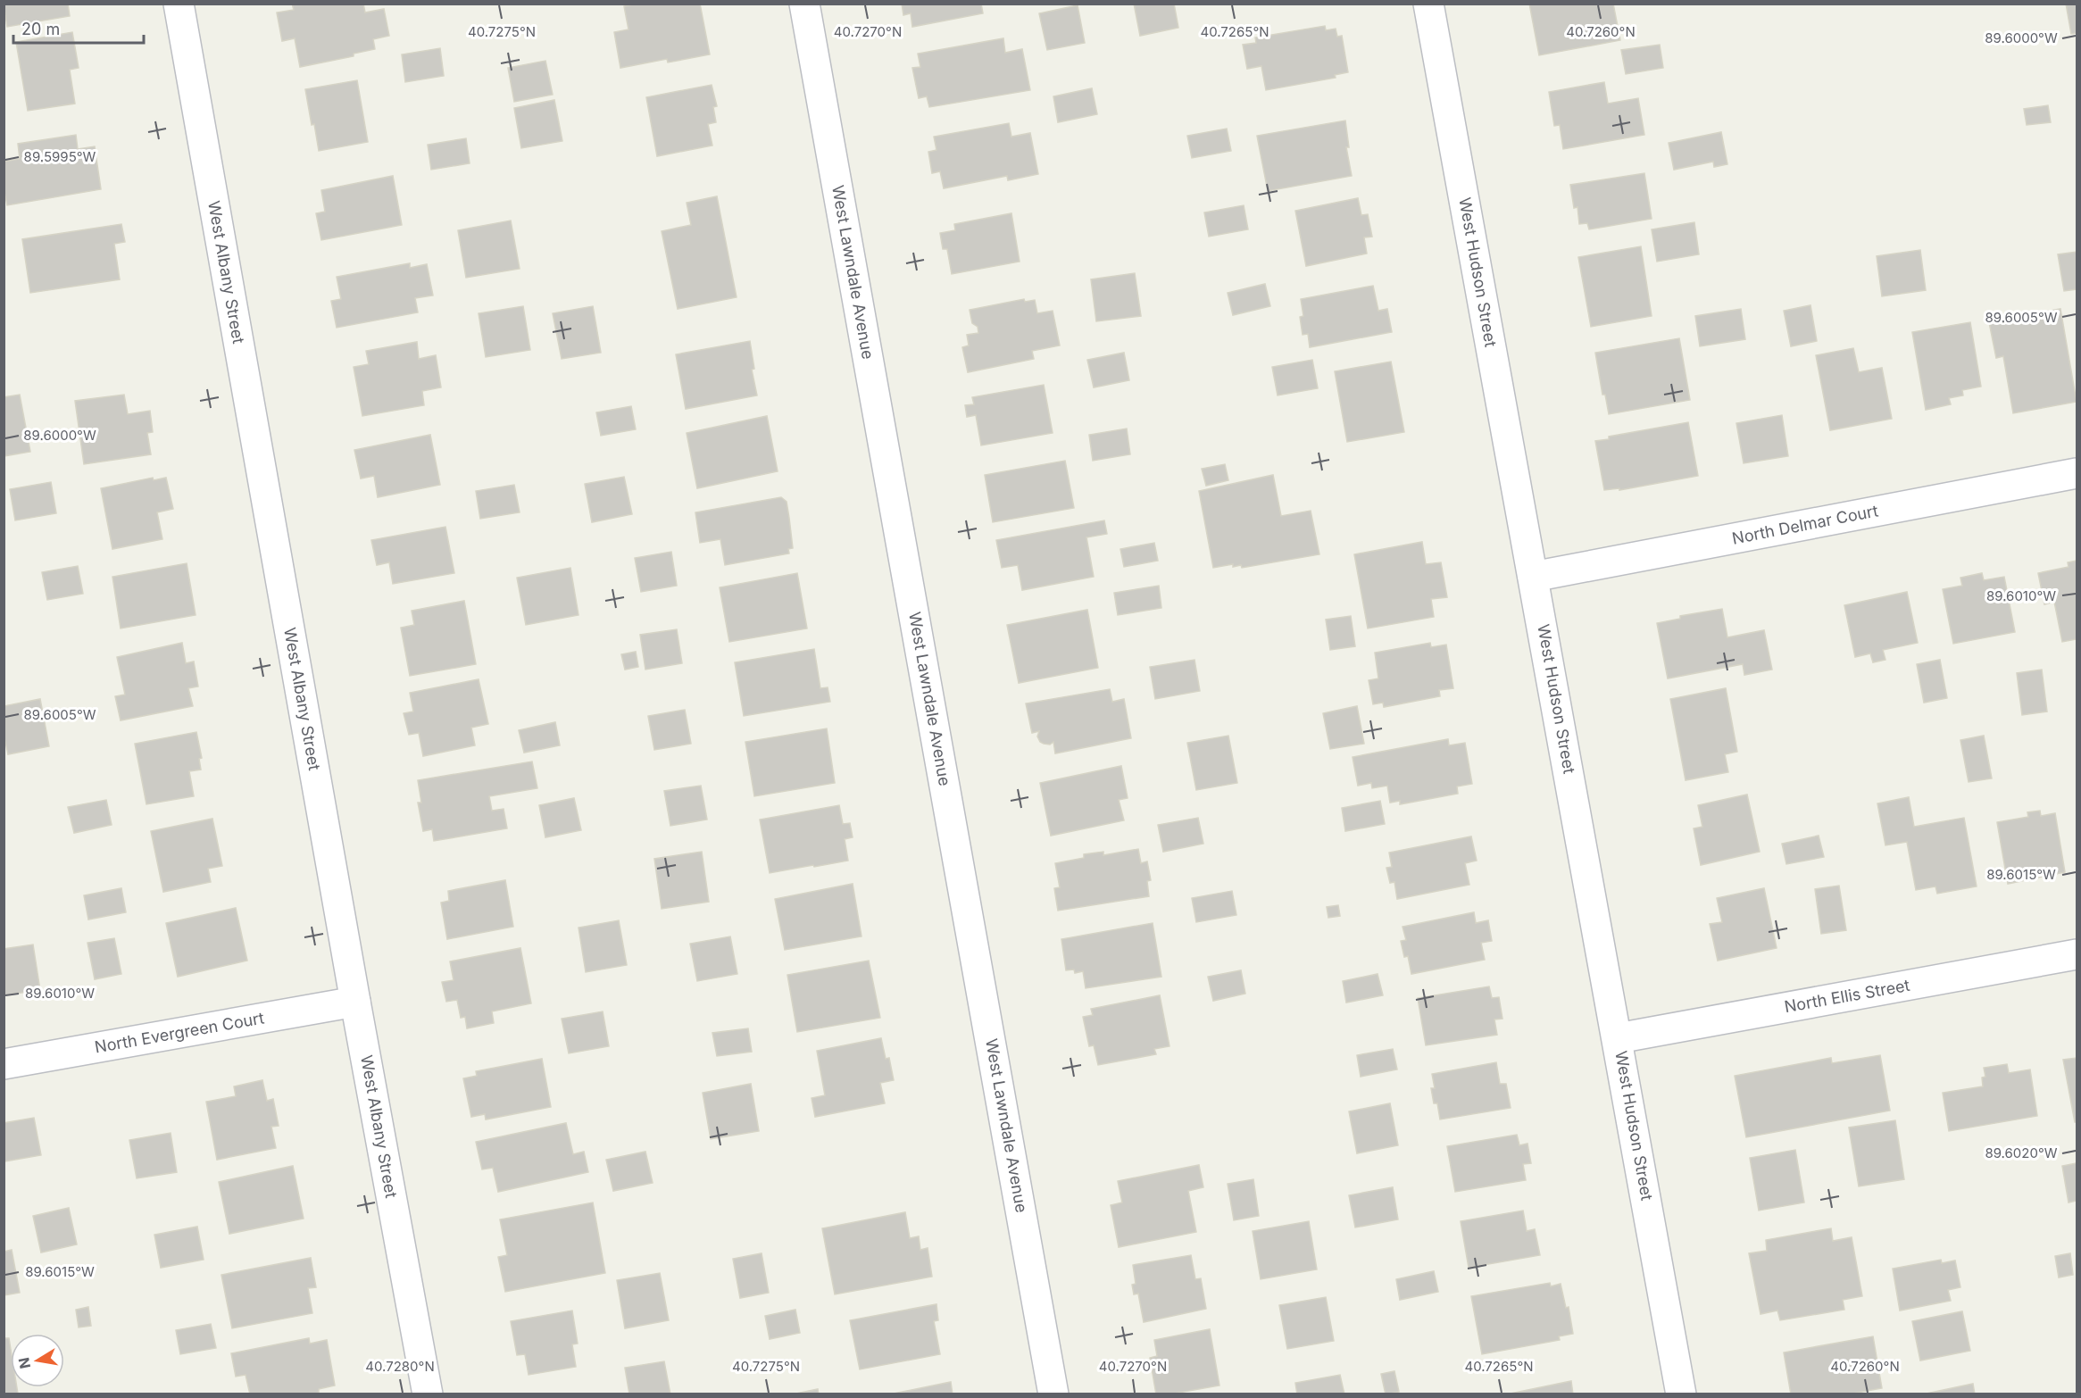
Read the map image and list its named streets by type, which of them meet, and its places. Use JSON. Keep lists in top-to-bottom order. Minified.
{"streets":{"street":["West Albany Street","West Lawndale Avenue","West Hudson Street","North Delmar Court","North Ellis Street","North Evergreen Court"]},"crossings":[["West Albany Street","North Evergreen Court"],["West Hudson Street","North Delmar Court"],["West Hudson Street","North Ellis Street"]],"scale_bar":"20 m","north":"left","coordinates":["40.7275°N","40.7270°N","40.7265°N","40.7260°N","89.6000°W","89.5995°W","89.6005°W","89.6010°W","89.6015°W","89.6020°W","40.7280°N"]}
